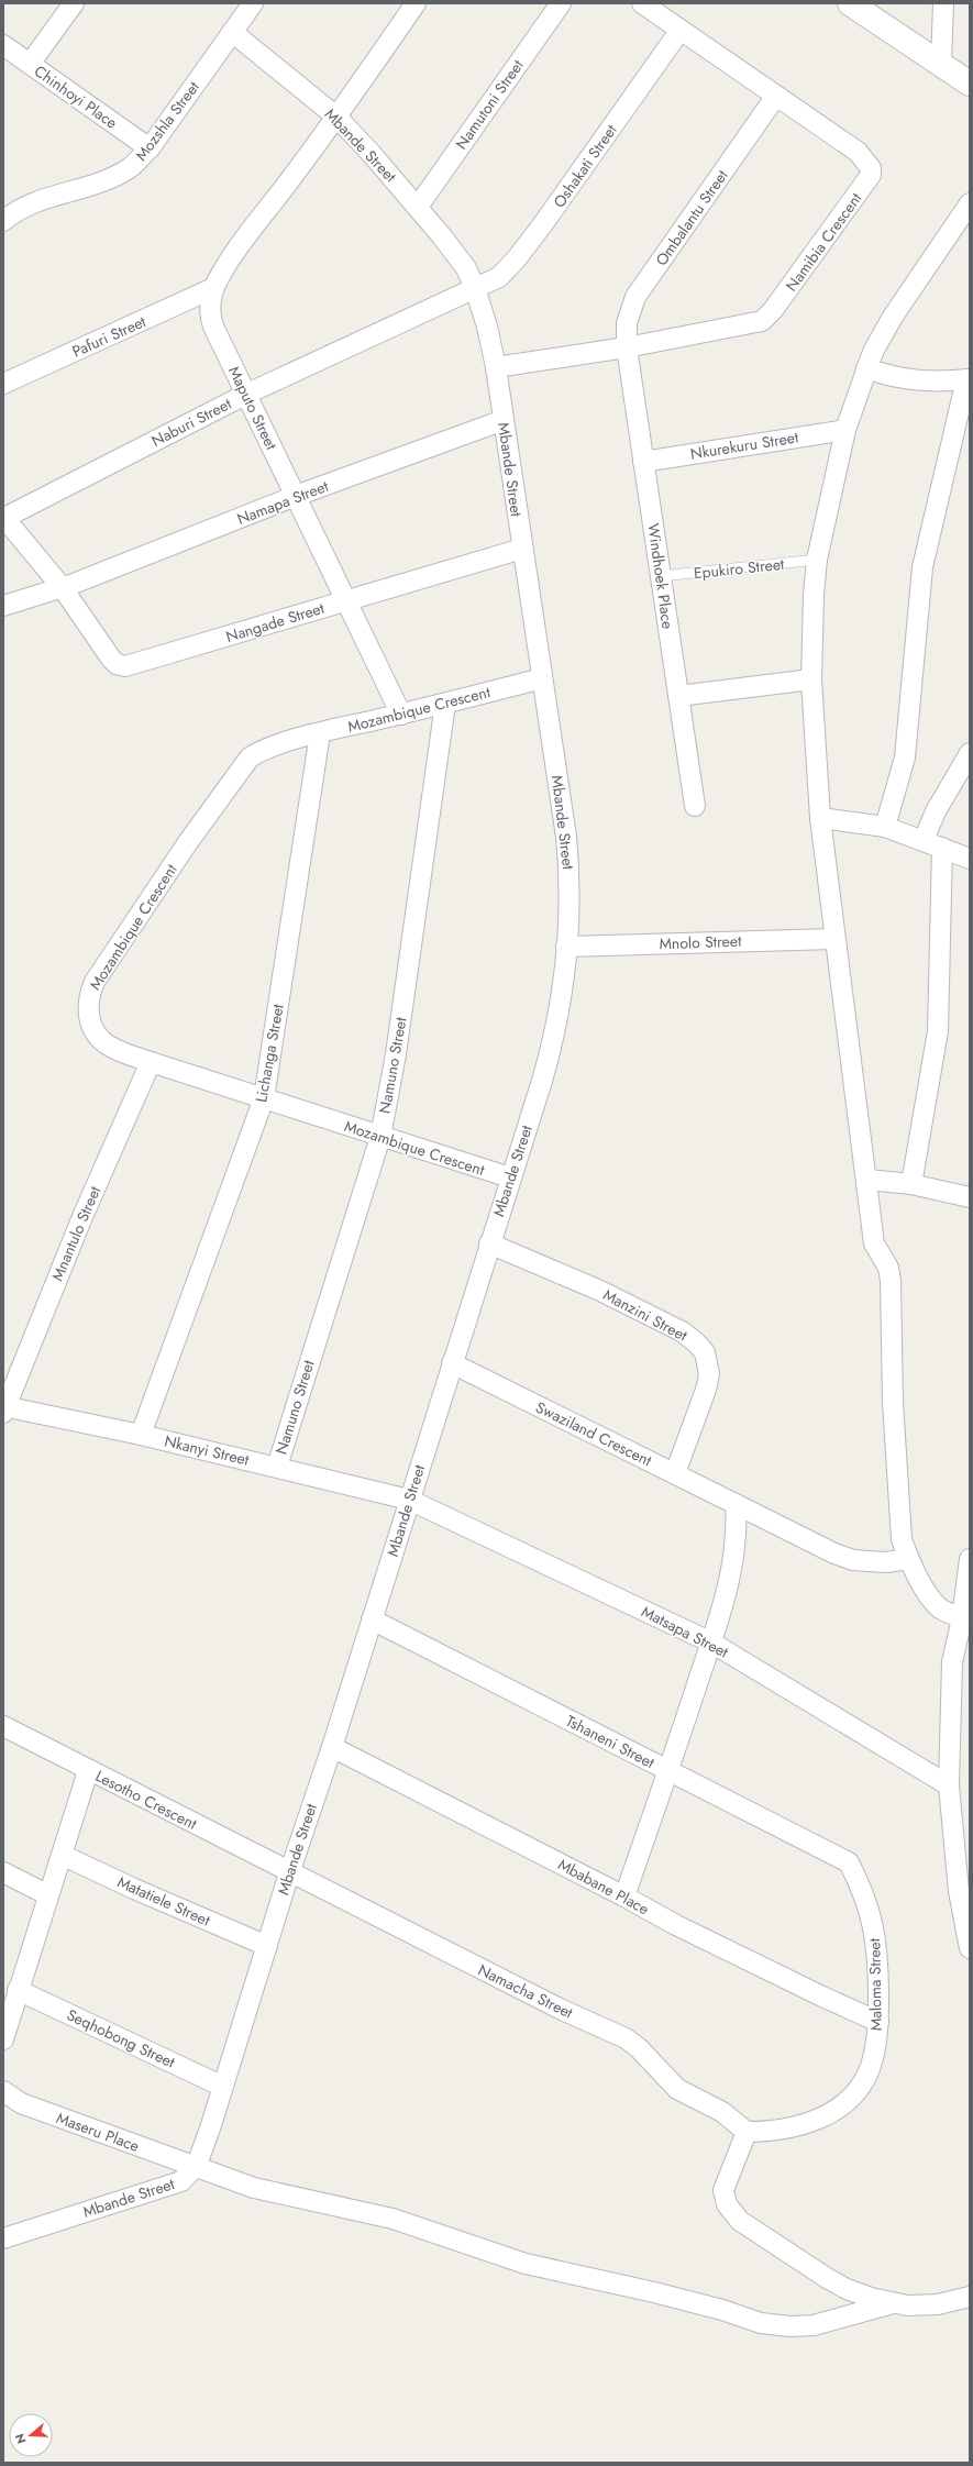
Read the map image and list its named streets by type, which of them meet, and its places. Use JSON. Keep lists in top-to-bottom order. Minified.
{"streets":{"street":["Chinhoyi Place","Namutoni Street","Mozshla Street","Mbande Street","Oshakati Street","Ombalantu Street","Namibia Crescent","Pafuri Street","Maputo Street","Naburi Street","Nkurekuru Street","Namapa Street","Windhoek Place","Nangade Street","Mozambique Crescent","Mnolo Street","Lichanga Street","Namuno Street","Mnantulo Street","Manzini Street","Swaziland Crescent","Nkanyi Street","Matsapa Street","Tshaneni Street","Lesotho Crescent","Mbabane Place","Matatiele Street","Maloma Street","Namacha Street","Seqhobong Street","Maseru Place"],"lane":["Epukiro Street"]},"crossings":[["Chinhoyi Place","Mozshla Street"],["Namutoni Street","Mbande Street"],["Mozshla Street","Mbande Street"],["Mbande Street","Oshakati Street"],["Mbande Street","Namibia Crescent"],["Mbande Street","Maputo Street"],["Mbande Street","Naburi Street"],["Mbande Street","Namapa Street"],["Mbande Street","Nangade Street"],["Mbande Street","Mozambique Crescent"],["Mbande Street","Mnolo Street"],["Mbande Street","Manzini Street"],["Mbande Street","Swaziland Crescent"],["Mbande Street","Nkanyi Street"],["Mbande Street","Matsapa Street"],["Mbande Street","Tshaneni Street"],["Mbande Street","Lesotho Crescent"],["Mbande Street","Mbabane Place"],["Mbande Street","Matatiele Street"],["Mbande Street","Namacha Street"],["Mbande Street","Seqhobong Street"],["Mbande Street","Maseru Place"],["Oshakati Street","Namibia Crescent"],["Oshakati Street","Naburi Street"],["Ombalantu Street","Namibia Crescent"],["Ombalantu Street","Windhoek Place"],["Namibia Crescent","Windhoek Place"],["Pafuri Street","Maputo Street"],["Maputo Street","Naburi Street"],["Maputo Street","Namapa Street"],["Maputo Street","Nangade Street"],["Maputo Street","Mozambique Crescent"],["Naburi Street","Nangade Street"],["Nkurekuru Street","Windhoek Place"],["Namapa Street","Nangade Street"],["Epukiro Street","Windhoek Place"],["Mozambique Crescent","Lichanga Street"],["Mozambique Crescent","Namuno Street"],["Mozambique Crescent","Mnantulo Street"],["Lichanga Street","Nkanyi Street"],["Namuno Street","Nkanyi Street"],["Mnantulo Street","Nkanyi Street"],["Manzini Street","Swaziland Crescent"],["Nkanyi Street","Matsapa Street"],["Tshaneni Street","Maloma Street"],["Lesotho Crescent","Namacha Street"],["Mbabane Place","Maloma Street"],["Maloma Street","Namacha Street"]],"north":"left"}
